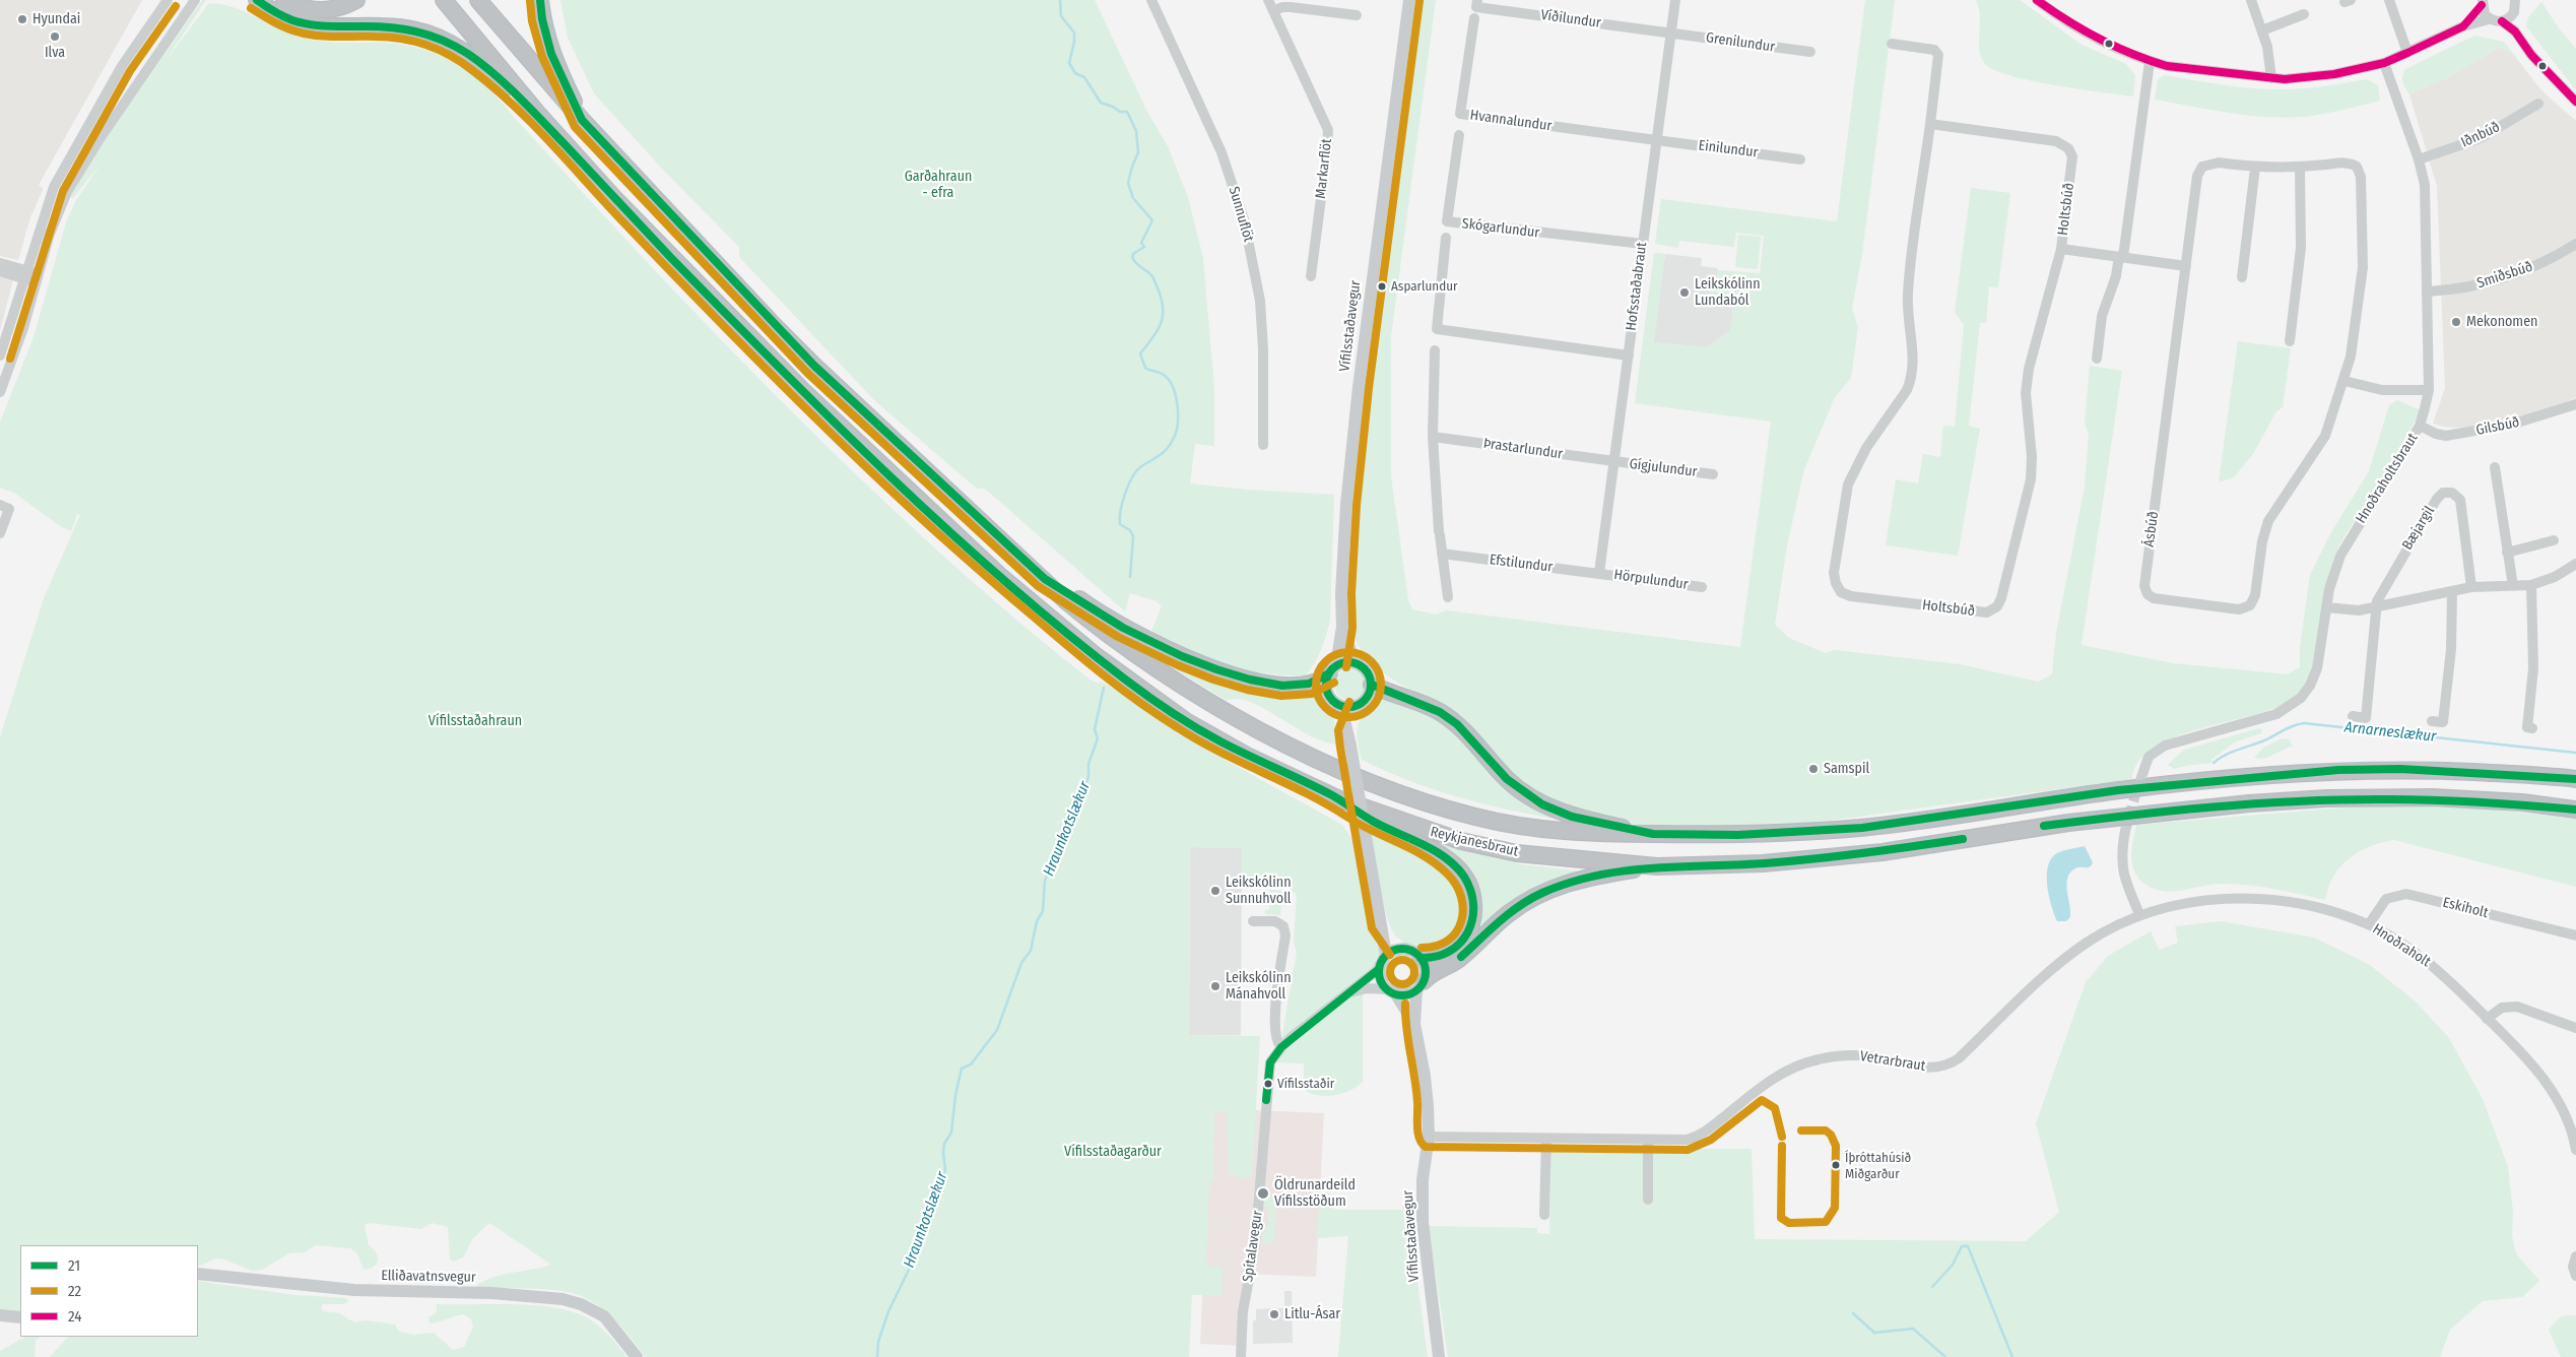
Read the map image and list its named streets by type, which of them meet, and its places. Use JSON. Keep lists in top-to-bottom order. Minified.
{"streets":{"highway":["Reykjanesbraut"],"main road":["Vífilsstaðavegur","Elliðavatnsvegur"],"street":["Víðilundur","Grenilundur","Hvannalundur","Iðnbúð","Einilundur","Markarflöt","Holtsbúð","Sunnuflöt","Skógarlundur","Smiðsbúð","Hofsstaðabraut","Gilsbúð","Þrastarlundur","Gígjulundur","Hnoðraholtsbraut","Bæjargil","Ásbúð","Efstilundur","Hörpulundur","Eskiholt","Hnoðraholt","Vetrarbraut","Spítalavegur"]},"crossings":[["Víðilundur","Grenilundur"],["Víðilundur","Hofsstaðabraut"],["Grenilundur","Hofsstaðabraut"],["Hvannalundur","Einilundur"],["Hvannalundur","Hofsstaðabraut"],["Iðnbúð","Hnoðraholtsbraut"],["Einilundur","Hofsstaðabraut"],["Skógarlundur","Hofsstaðabraut"],["Smiðsbúð","Hnoðraholtsbraut"],["Hofsstaðabraut","Þrastarlundur"],["Hofsstaðabraut","Gígjulundur"],["Hofsstaðabraut","Efstilundur"],["Hofsstaðabraut","Hörpulundur"],["Vífilsstaðavegur","Vetrarbraut"],["Vífilsstaðavegur","Spítalavegur"],["Gilsbúð","Hnoðraholtsbraut"],["Þrastarlundur","Gígjulundur"],["Efstilundur","Hörpulundur"],["Eskiholt","Hnoðraholt"],["Hnoðraholt","Vetrarbraut"]],"water":["Arnarneslækur","Hraunkotslækur"],"parks":["Garðahraun - efra","Vífilsstaðahraun","Vífilsstaðagarður"],"places":["Hyundai","Ilva","Asparlundur","Leikskólinn Lundaból","Mekonomen","Samspil","Leikskólinn Sunnuhvoll","Leikskólinn Mánahvoll","Vífilsstaðir","Íþróttahúsið Miðgarður","Öldrunardeild Vífilsstöðum","Litlu-Ásar"],"lines":["transit line 21","transit line 24","transit line 22"],"legend":["21","22","24"]}
